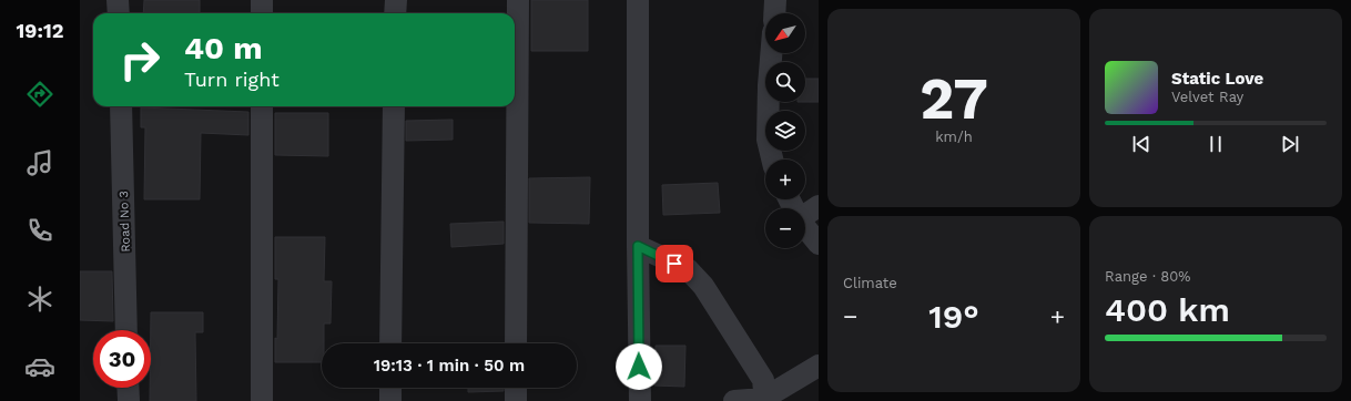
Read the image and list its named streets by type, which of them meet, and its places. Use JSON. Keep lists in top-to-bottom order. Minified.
{"streets":{"street":["Road No 3"]},"north":"bottom left","page":{"tabs":"19:12","tile":[["27","km/h"],"Climate",["Range · 80%","400 km"]],"map_buttons":["+","−"],"turn":["40 m","Turn right"],"song":["Static Love","Velvet Ray"],"heat":["−","19°","+"],"limit":"30","trip":"19:13 · 1 min · 50 m"}}
